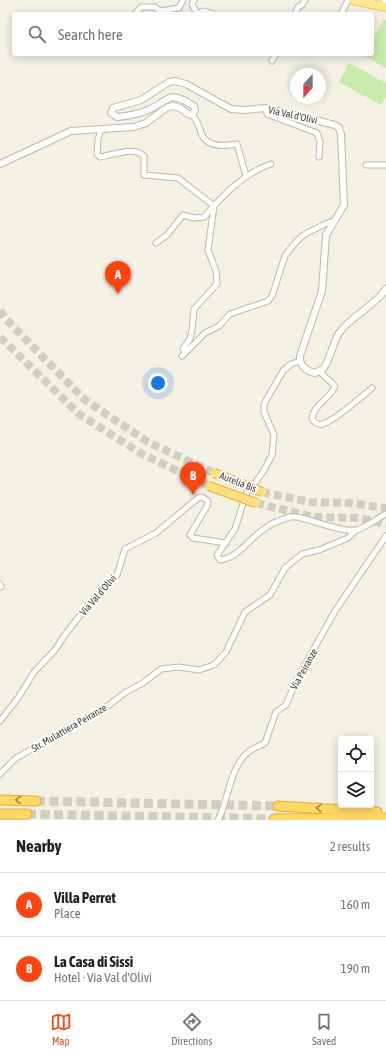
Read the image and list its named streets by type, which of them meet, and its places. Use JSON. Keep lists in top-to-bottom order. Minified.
{"streets":{"highway":["Aurelia Bis"],"street":["Via Val d'Olivi","Via Peiranze","Str. Mulattiera Peiranze"]},"north":"bottom","page":{"search":"Search here","pins":["A","B"],"heading":["Nearby","2 results"],"list":[{"mark":"A","name":"Villa Perret","note":"Place","value":"160 m"},{"mark":"B","name":"La Casa di Sissi","note":"Hotel · Via Val d'Olivi","value":"190 m"}],"nav":["Map","Directions","Saved"]}}
